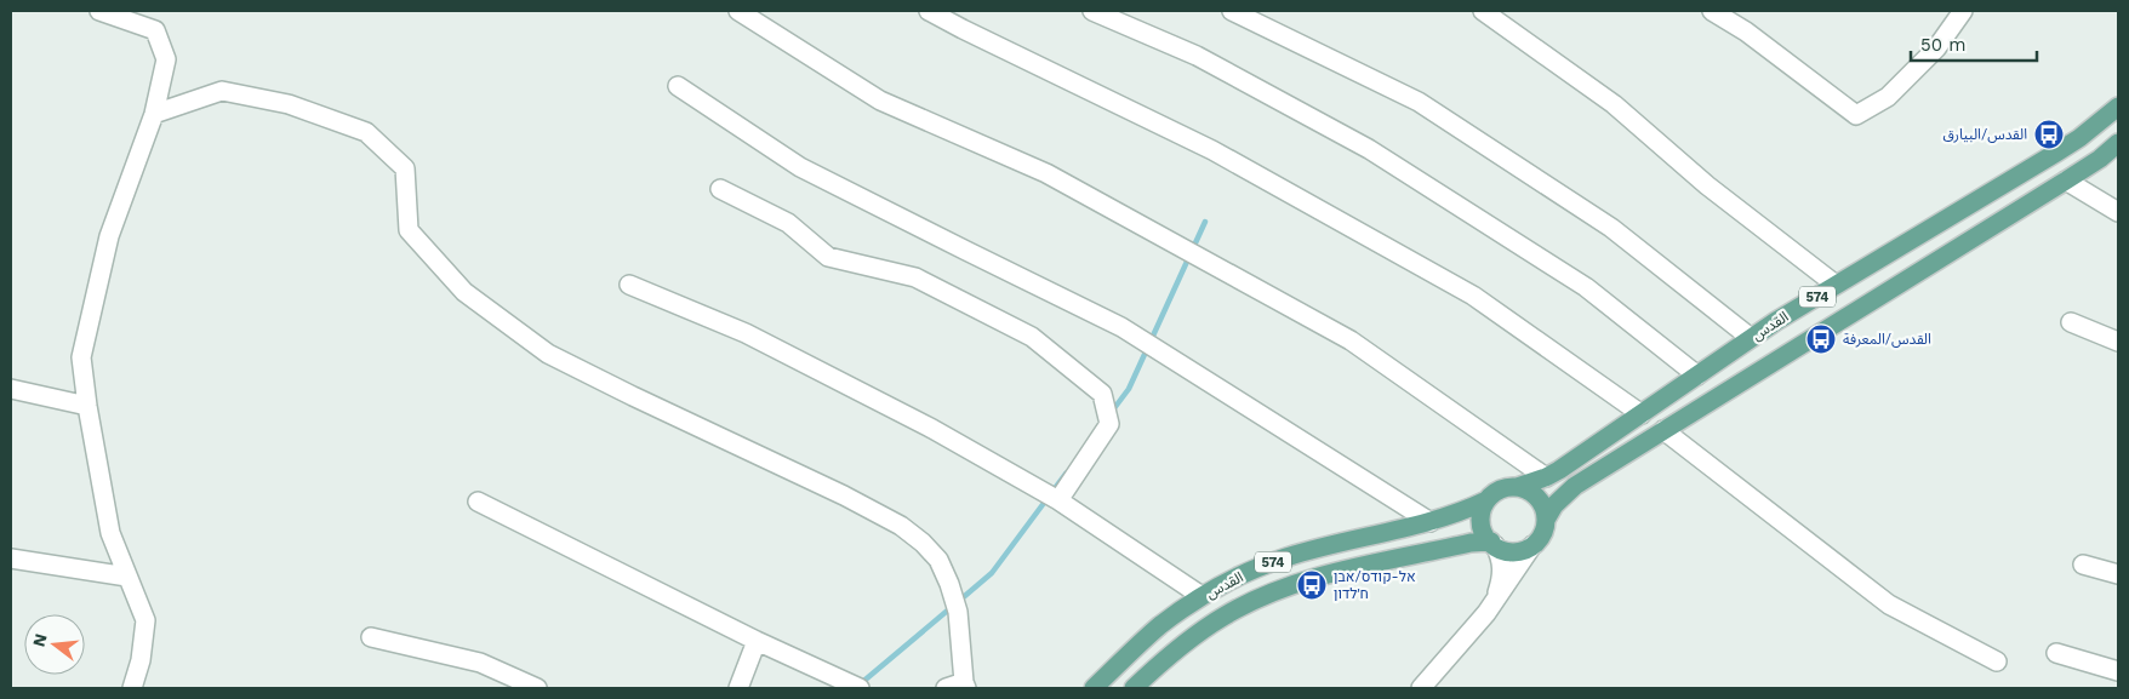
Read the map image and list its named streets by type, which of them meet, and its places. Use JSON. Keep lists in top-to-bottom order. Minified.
{"streets":{"main road":["574","القدس"]},"crossings":[["574","القدس"]],"places":{"bus stop":["القدس/البيارق","القدس/المعرفة","אל-קודס/אבן ח׳לדון"]},"scale_bar":"50 m","north":"left"}
